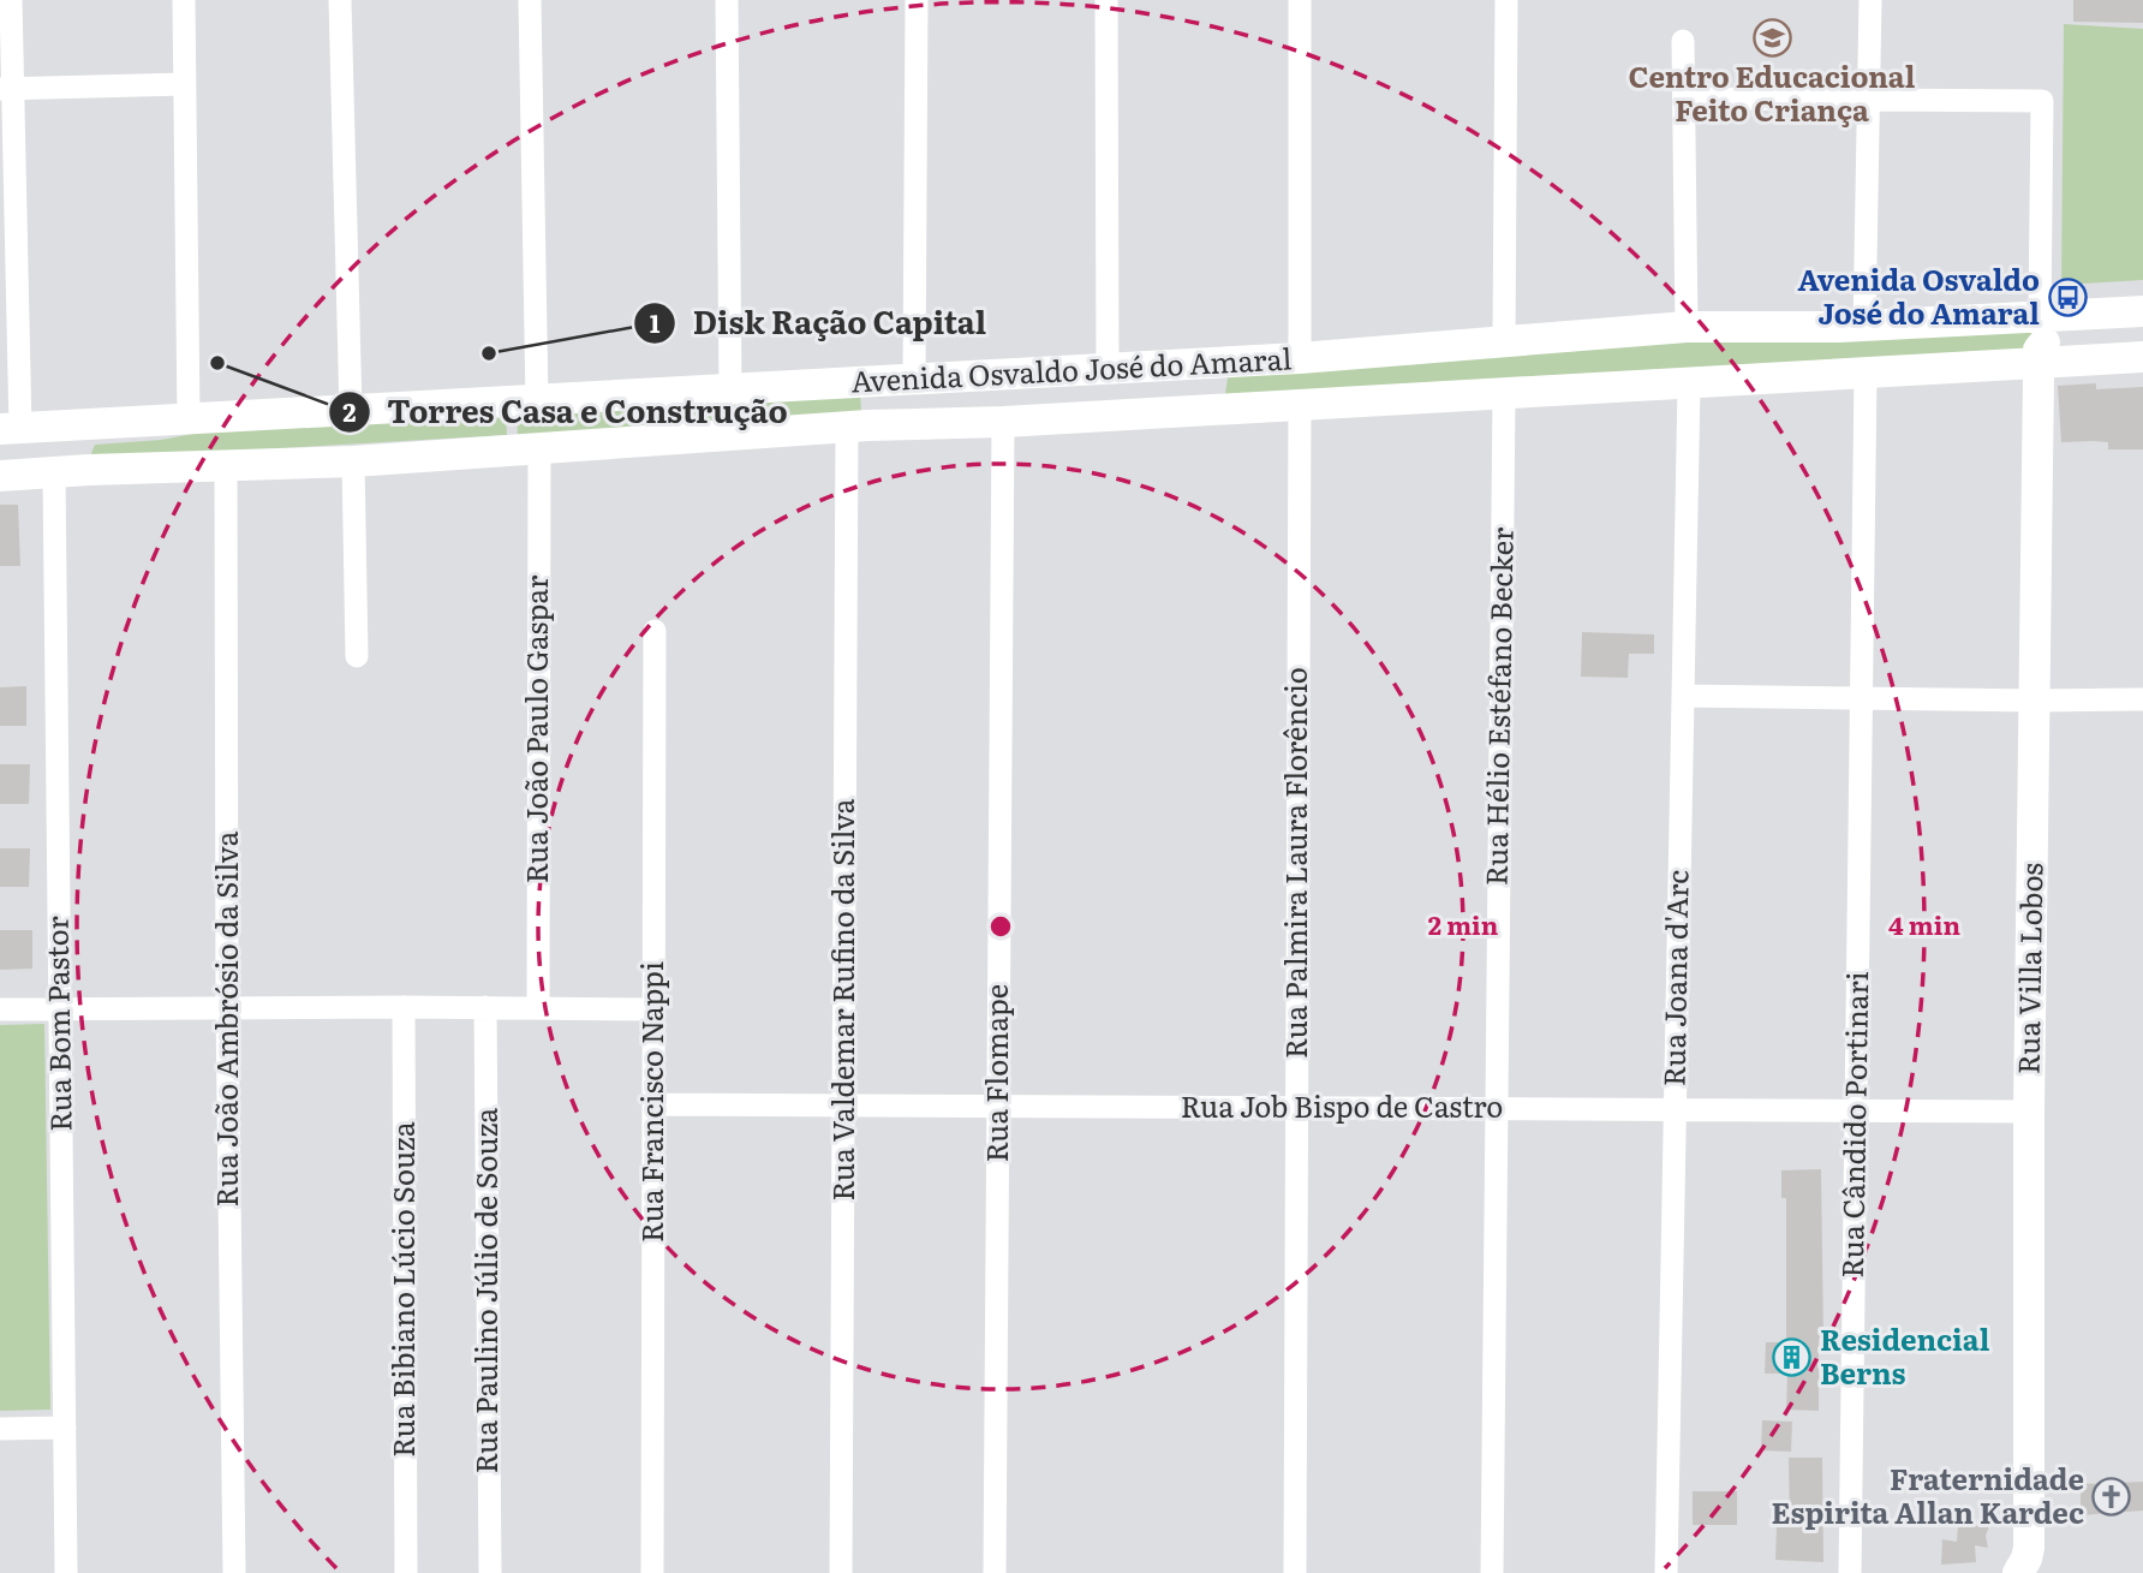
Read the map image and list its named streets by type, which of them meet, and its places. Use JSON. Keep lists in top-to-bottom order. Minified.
{"streets":{"main road":["Avenida Osvaldo José do Amaral","Rua Villa Lobos"],"street":["Rua Hélio Estéfano Becker","Rua João Paulo Gaspar","Rua Palmira Laura Florêncio","Rua Joana d'Arc","Rua Valdemar Rufino da Silva","Rua João Ambrósio da Silva","Rua Bom Pastor","Rua Flomape","Rua Francisco Nappi","Rua Job Bispo de Castro","Rua Cândido Portinari","Rua Bibiano Lúcio Souza","Rua Paulino Júlio de Souza"]},"crossings":[["Avenida Osvaldo José do Amaral","Rua Hélio Estéfano Becker"],["Avenida Osvaldo José do Amaral","Rua João Paulo Gaspar"],["Avenida Osvaldo José do Amaral","Rua Palmira Laura Florêncio"],["Avenida Osvaldo José do Amaral","Rua Villa Lobos"],["Avenida Osvaldo José do Amaral","Rua Joana d'Arc"],["Avenida Osvaldo José do Amaral","Rua Valdemar Rufino da Silva"],["Avenida Osvaldo José do Amaral","Rua João Ambrósio da Silva"],["Avenida Osvaldo José do Amaral","Rua Bom Pastor"],["Avenida Osvaldo José do Amaral","Rua Flomape"],["Avenida Osvaldo José do Amaral","Rua Cândido Portinari"],["Rua Hélio Estéfano Becker","Rua Job Bispo de Castro"],["Rua Palmira Laura Florêncio","Rua Job Bispo de Castro"],["Rua Villa Lobos","Rua Job Bispo de Castro"],["Rua Joana d'Arc","Rua Job Bispo de Castro"],["Rua Valdemar Rufino da Silva","Rua Job Bispo de Castro"],["Rua Flomape","Rua Job Bispo de Castro"],["Rua Francisco Nappi","Rua Job Bispo de Castro"],["Rua Job Bispo de Castro","Rua Cândido Portinari"]],"places":{"school or university":["Centro Educacional Feito Criança"],"bus stop":["Avenida Osvaldo José do Amaral"],"other":["Disk Ração Capital","Torres Casa e Construção"],"building":["Residencial Berns"],"church":["Fraternidade Espirita Allan Kardec"]},"rings":["2 min","4 min"]}
